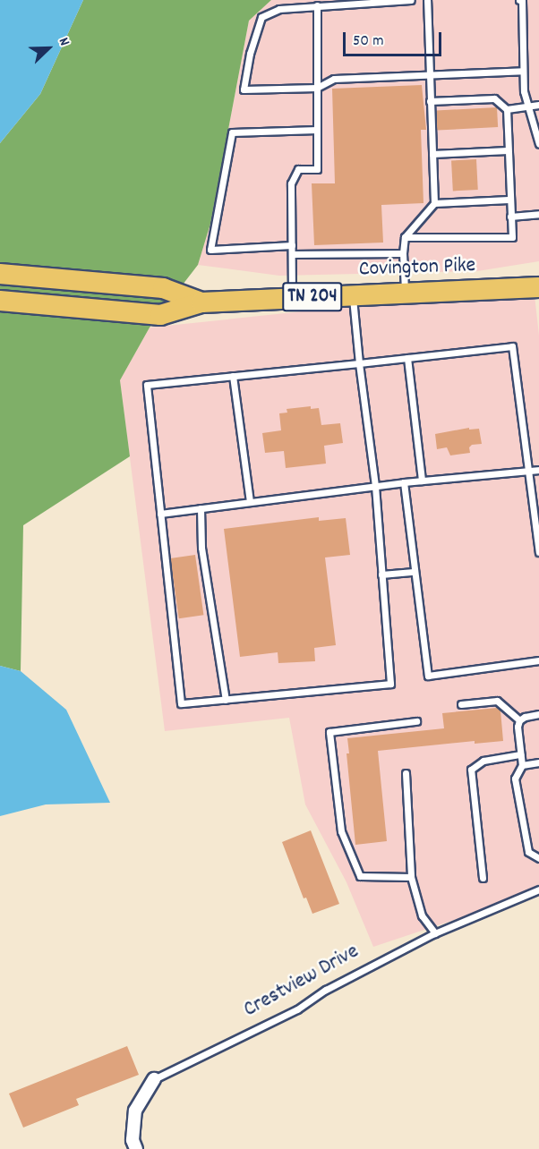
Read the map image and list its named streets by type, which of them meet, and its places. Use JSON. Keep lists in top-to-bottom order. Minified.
{"streets":{"main road":["Covington Pike","TN 204"],"street":["Crestview Drive"]},"scale_bar":"50 m","north":"top right"}
